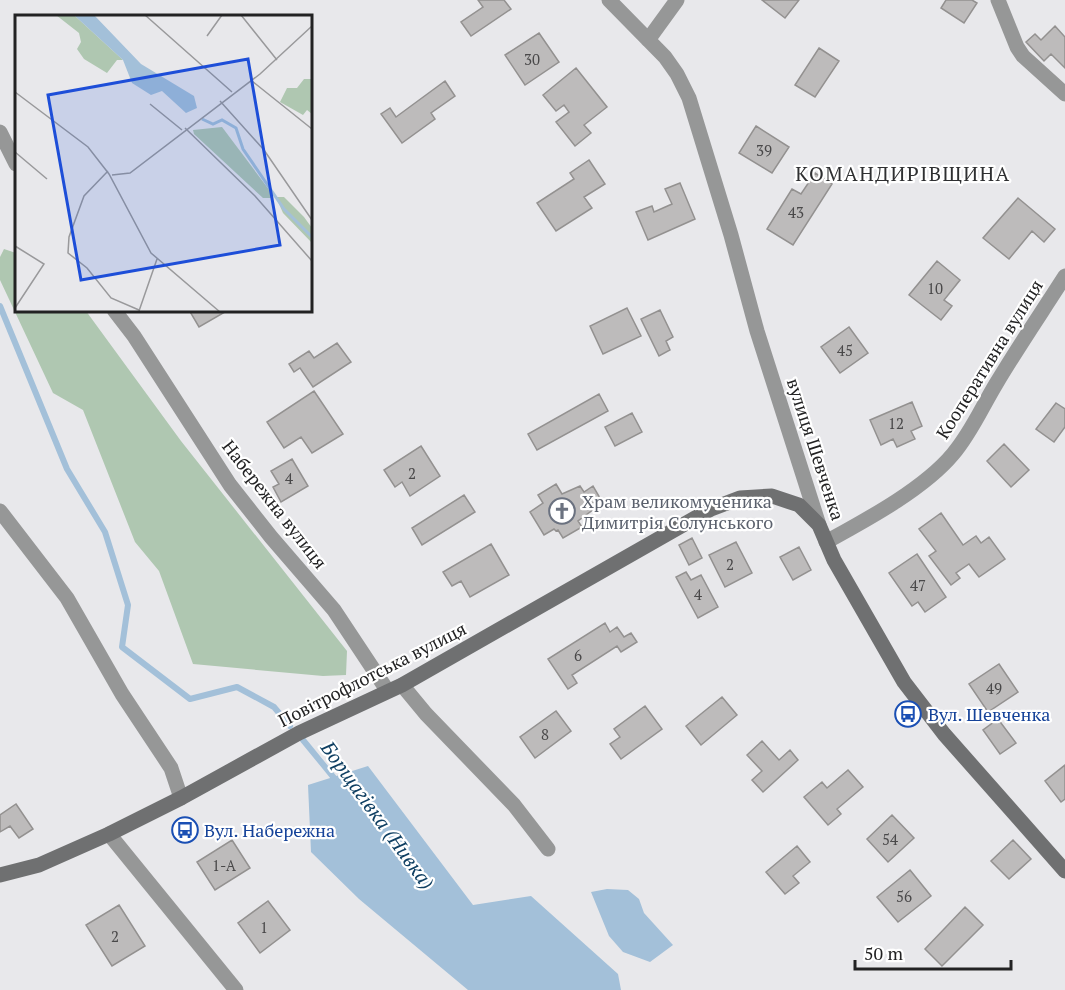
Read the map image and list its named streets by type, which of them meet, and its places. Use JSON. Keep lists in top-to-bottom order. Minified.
{"streets":{"street":["Кооперативна вулиця","вулиця Шевченка","Набережна вулиця","Повітрофлотська вулиця"]},"crossings":[["Кооперативна вулиця","вулиця Шевченка"],["вулиця Шевченка","Повітрофлотська вулиця"],["Набережна вулиця","Повітрофлотська вулиця"]],"districts":["КОМАНДИРІВЩИНА"],"water":["Борщагівка (Нивка)"],"places":{"church":["Храм великомученика Димитрія Солунського"],"bus stop":["Вул. Шевченка","Вул. Набережна"]},"house_numbers":["30","39","43","10","45","12","2","4","2","47","4","6","49","8","54","1-А","56","1","2"],"scale_bar":"50 m"}
